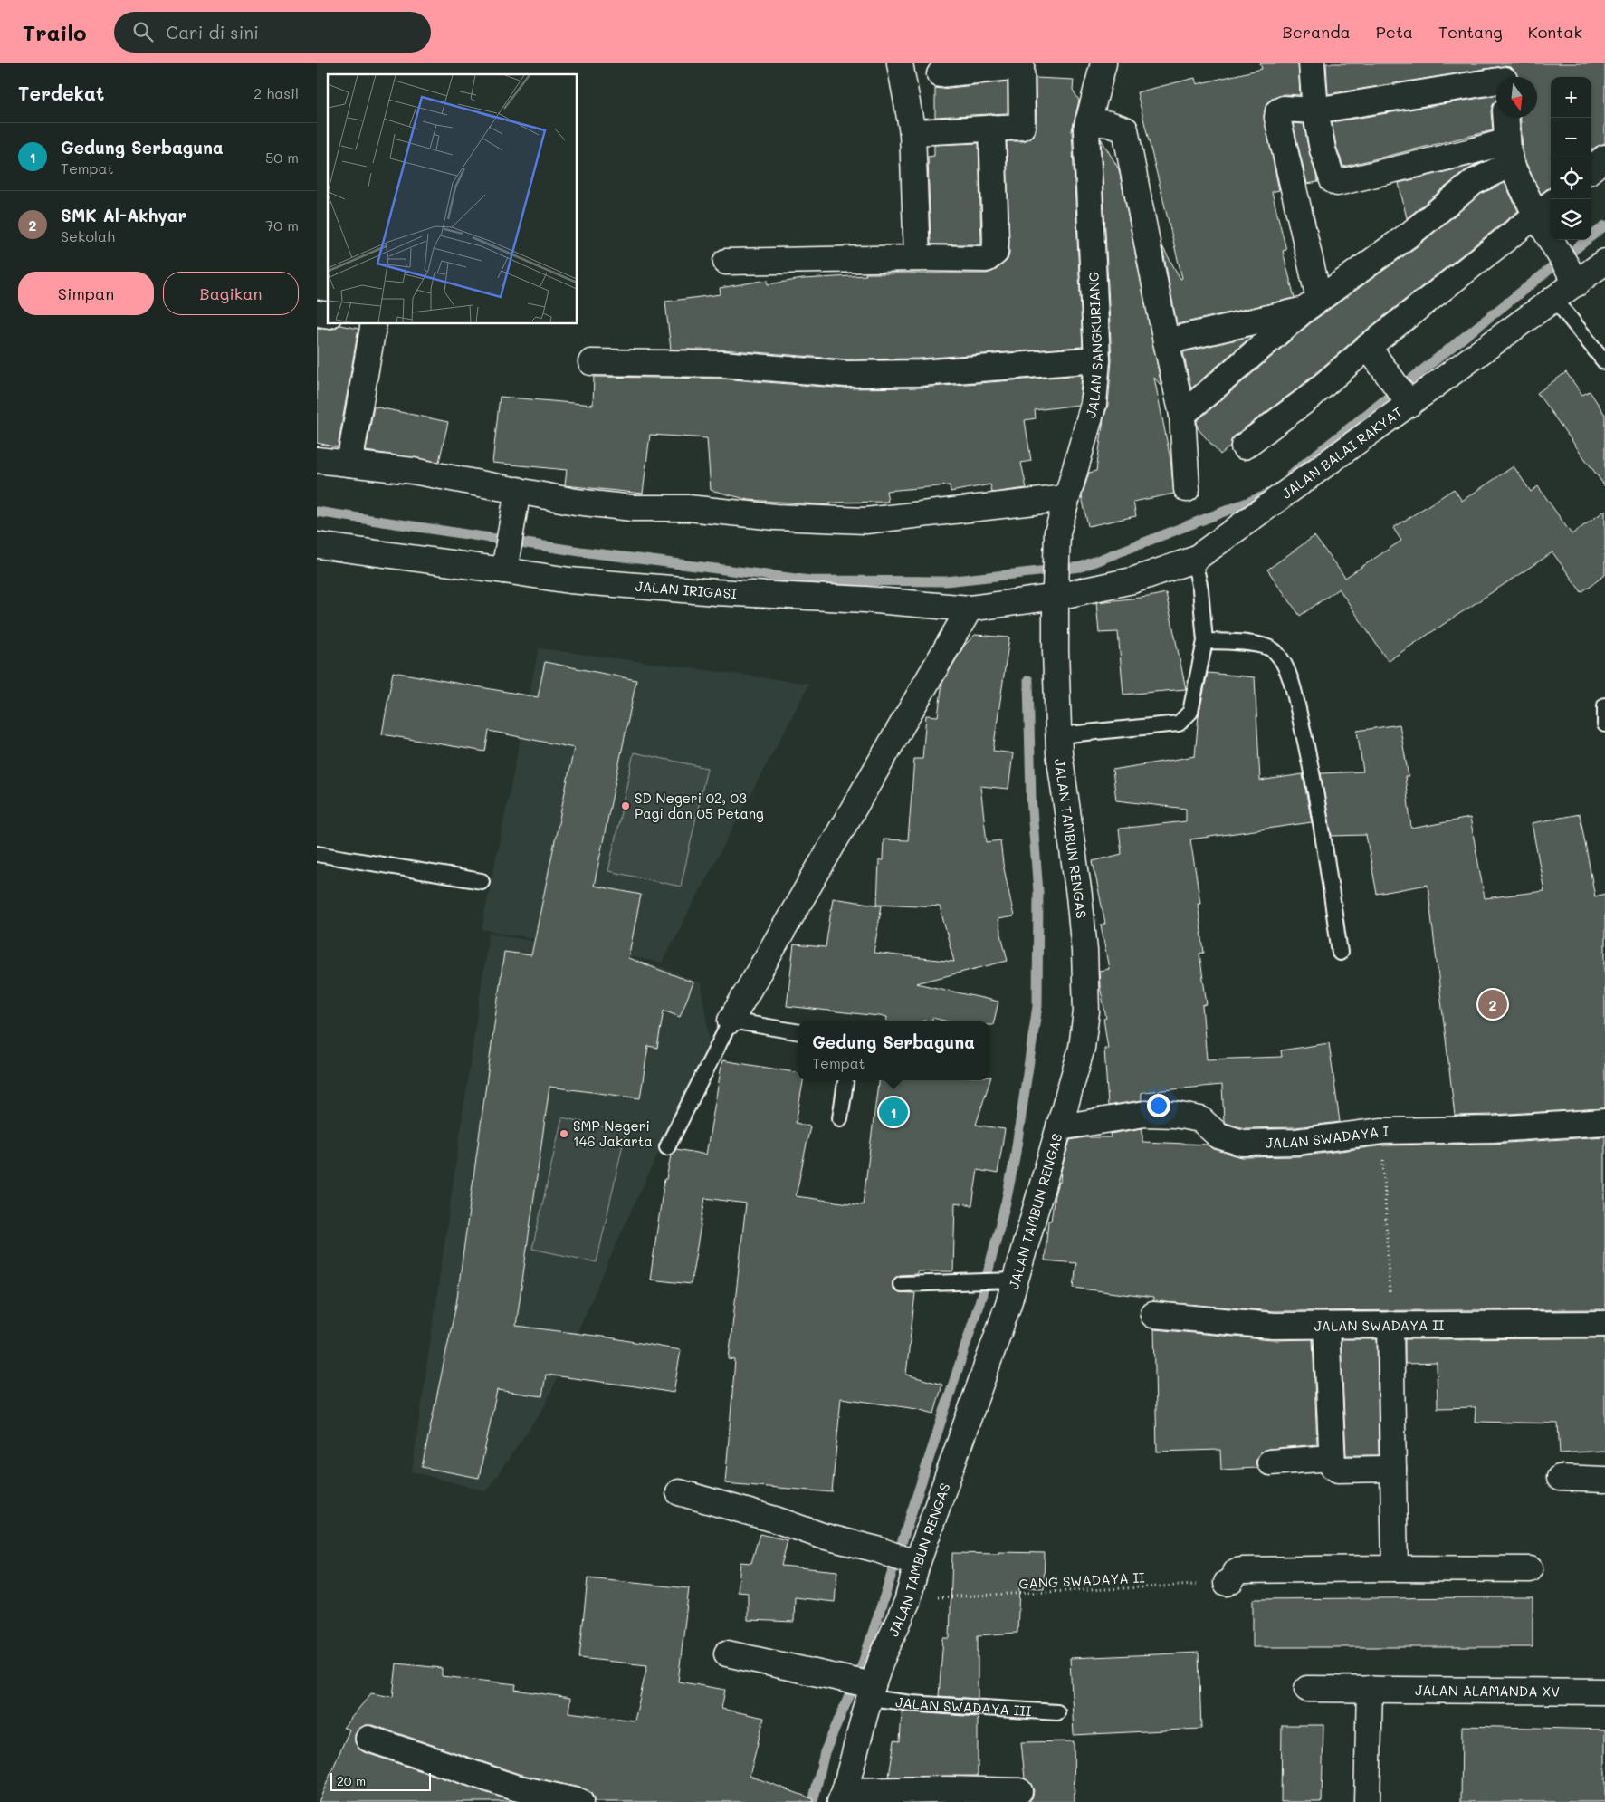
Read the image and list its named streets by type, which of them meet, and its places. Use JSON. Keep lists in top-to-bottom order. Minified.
{"streets":{"street":["JALAN SANGKURIANG","JALAN BALAI RAKYAT","JALAN IRIGASI","JALAN TAMBUN RENGAS","JALAN SWADAYA I","JALAN SWADAYA II","JALAN ALAMANDA XV"],"lane":["JALAN SWADAYA III"],"path":["GANG SWADAYA II"]},"crossings":[["JALAN SANGKURIANG","JALAN BALAI RAKYAT"],["JALAN SANGKURIANG","JALAN IRIGASI"],["JALAN SANGKURIANG","JALAN TAMBUN RENGAS"],["JALAN BALAI RAKYAT","JALAN IRIGASI"],["JALAN BALAI RAKYAT","JALAN TAMBUN RENGAS"],["JALAN IRIGASI","JALAN TAMBUN RENGAS"],["JALAN TAMBUN RENGAS","JALAN SWADAYA I"],["JALAN TAMBUN RENGAS","JALAN SWADAYA III"]],"places":["SD Negeri 02, 03 Pagi dan 05 Petang","SMP Negeri 146 Jakarta"],"scale_bar":"20 m","north":"bottom","page":{"header":"Trailo","search":"Cari di sini","nav":["Beranda","Peta","Tentang","Kontak"],"heading":["Terdekat","2 hasil"],"map_buttons":["+","−"],"list":[{"mark":"1","name":"Gedung Serbaguna","note":"Tempat","value":"50 m"},{"mark":"2","name":"SMK Al-Akhyar","note":"Sekolah","value":"70 m"}],"buttons":["Simpan","Bagikan"],"pins":["2","1"],"popup":["Gedung Serbaguna","Tempat"],"scale":"20 m"}}
